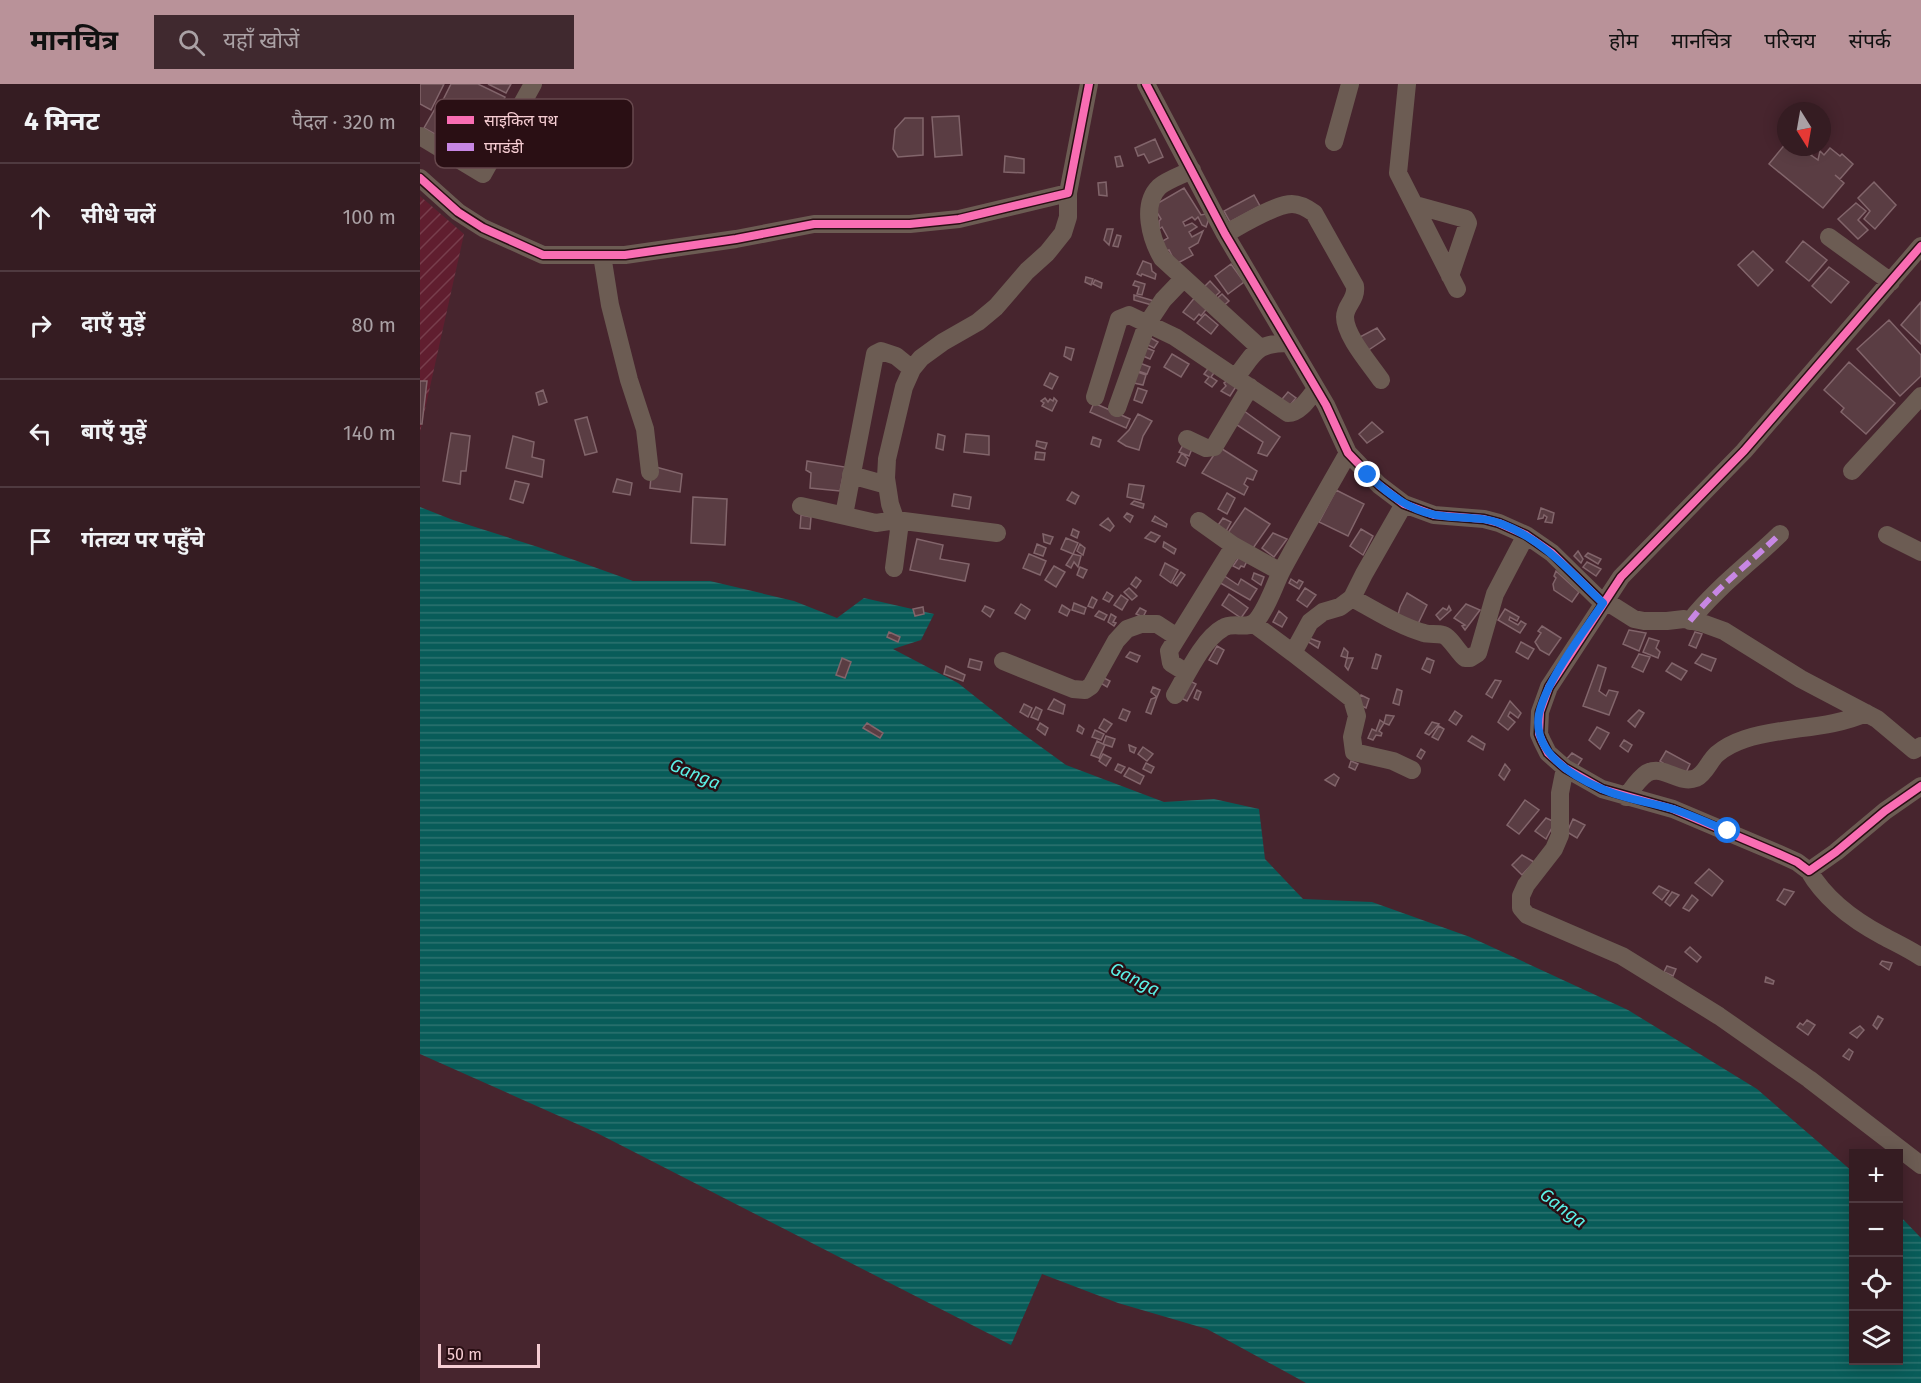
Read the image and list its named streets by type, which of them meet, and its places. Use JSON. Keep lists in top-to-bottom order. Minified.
{"water":["Ganga"],"legend":["साइकिल पथ","पगडंडी"],"scale_bar":"50 m","north":"bottom","page":{"header":"मानचित्र","search":"यहाँ खोजें","nav":["होम","मानचित्र","परिचय","संपर्क"],"heading":["4 मिनट","पैदल · 320 m"],"list":[["सीधे चलें","100 m"],["दाएँ मुड़ें","80 m"],["बाएँ मुड़ें","140 m"],"गंतव्य पर पहुँचे"],"map_buttons":["+","−"],"scale":"50 m"}}
